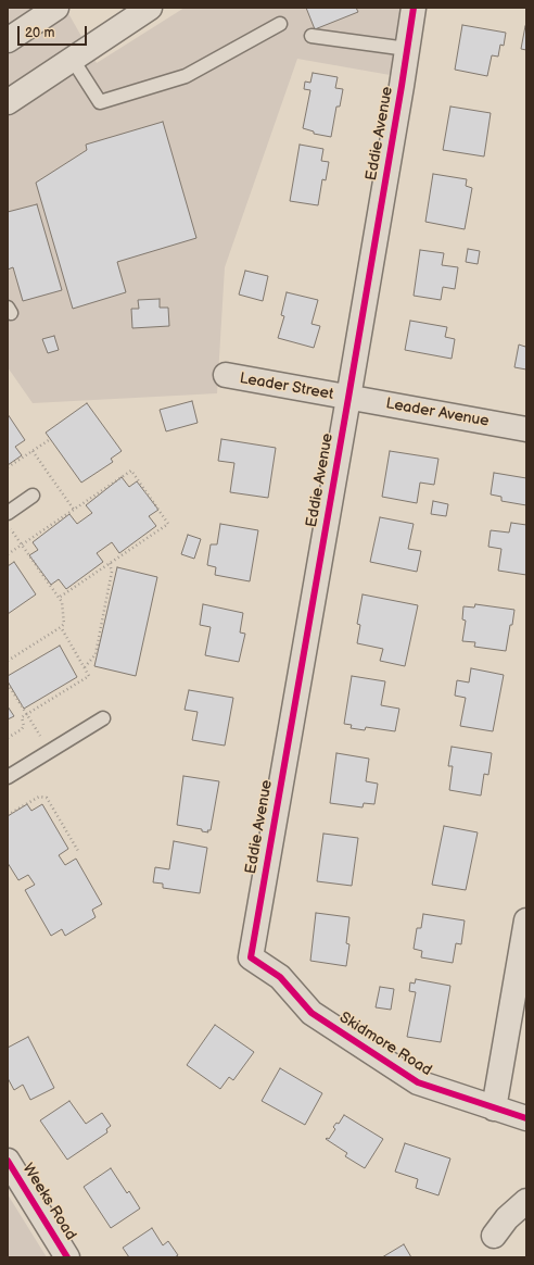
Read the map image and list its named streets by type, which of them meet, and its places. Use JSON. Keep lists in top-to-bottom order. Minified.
{"streets":{"street":["Eddie Avenue","Leader Street","Leader Avenue","Skidmore Road","Weeks Road"]},"crossings":[["Eddie Avenue","Leader Street"],["Eddie Avenue","Leader Avenue"],["Eddie Avenue","Skidmore Road"],["Leader Street","Leader Avenue"]],"scale_bar":"20 m"}
